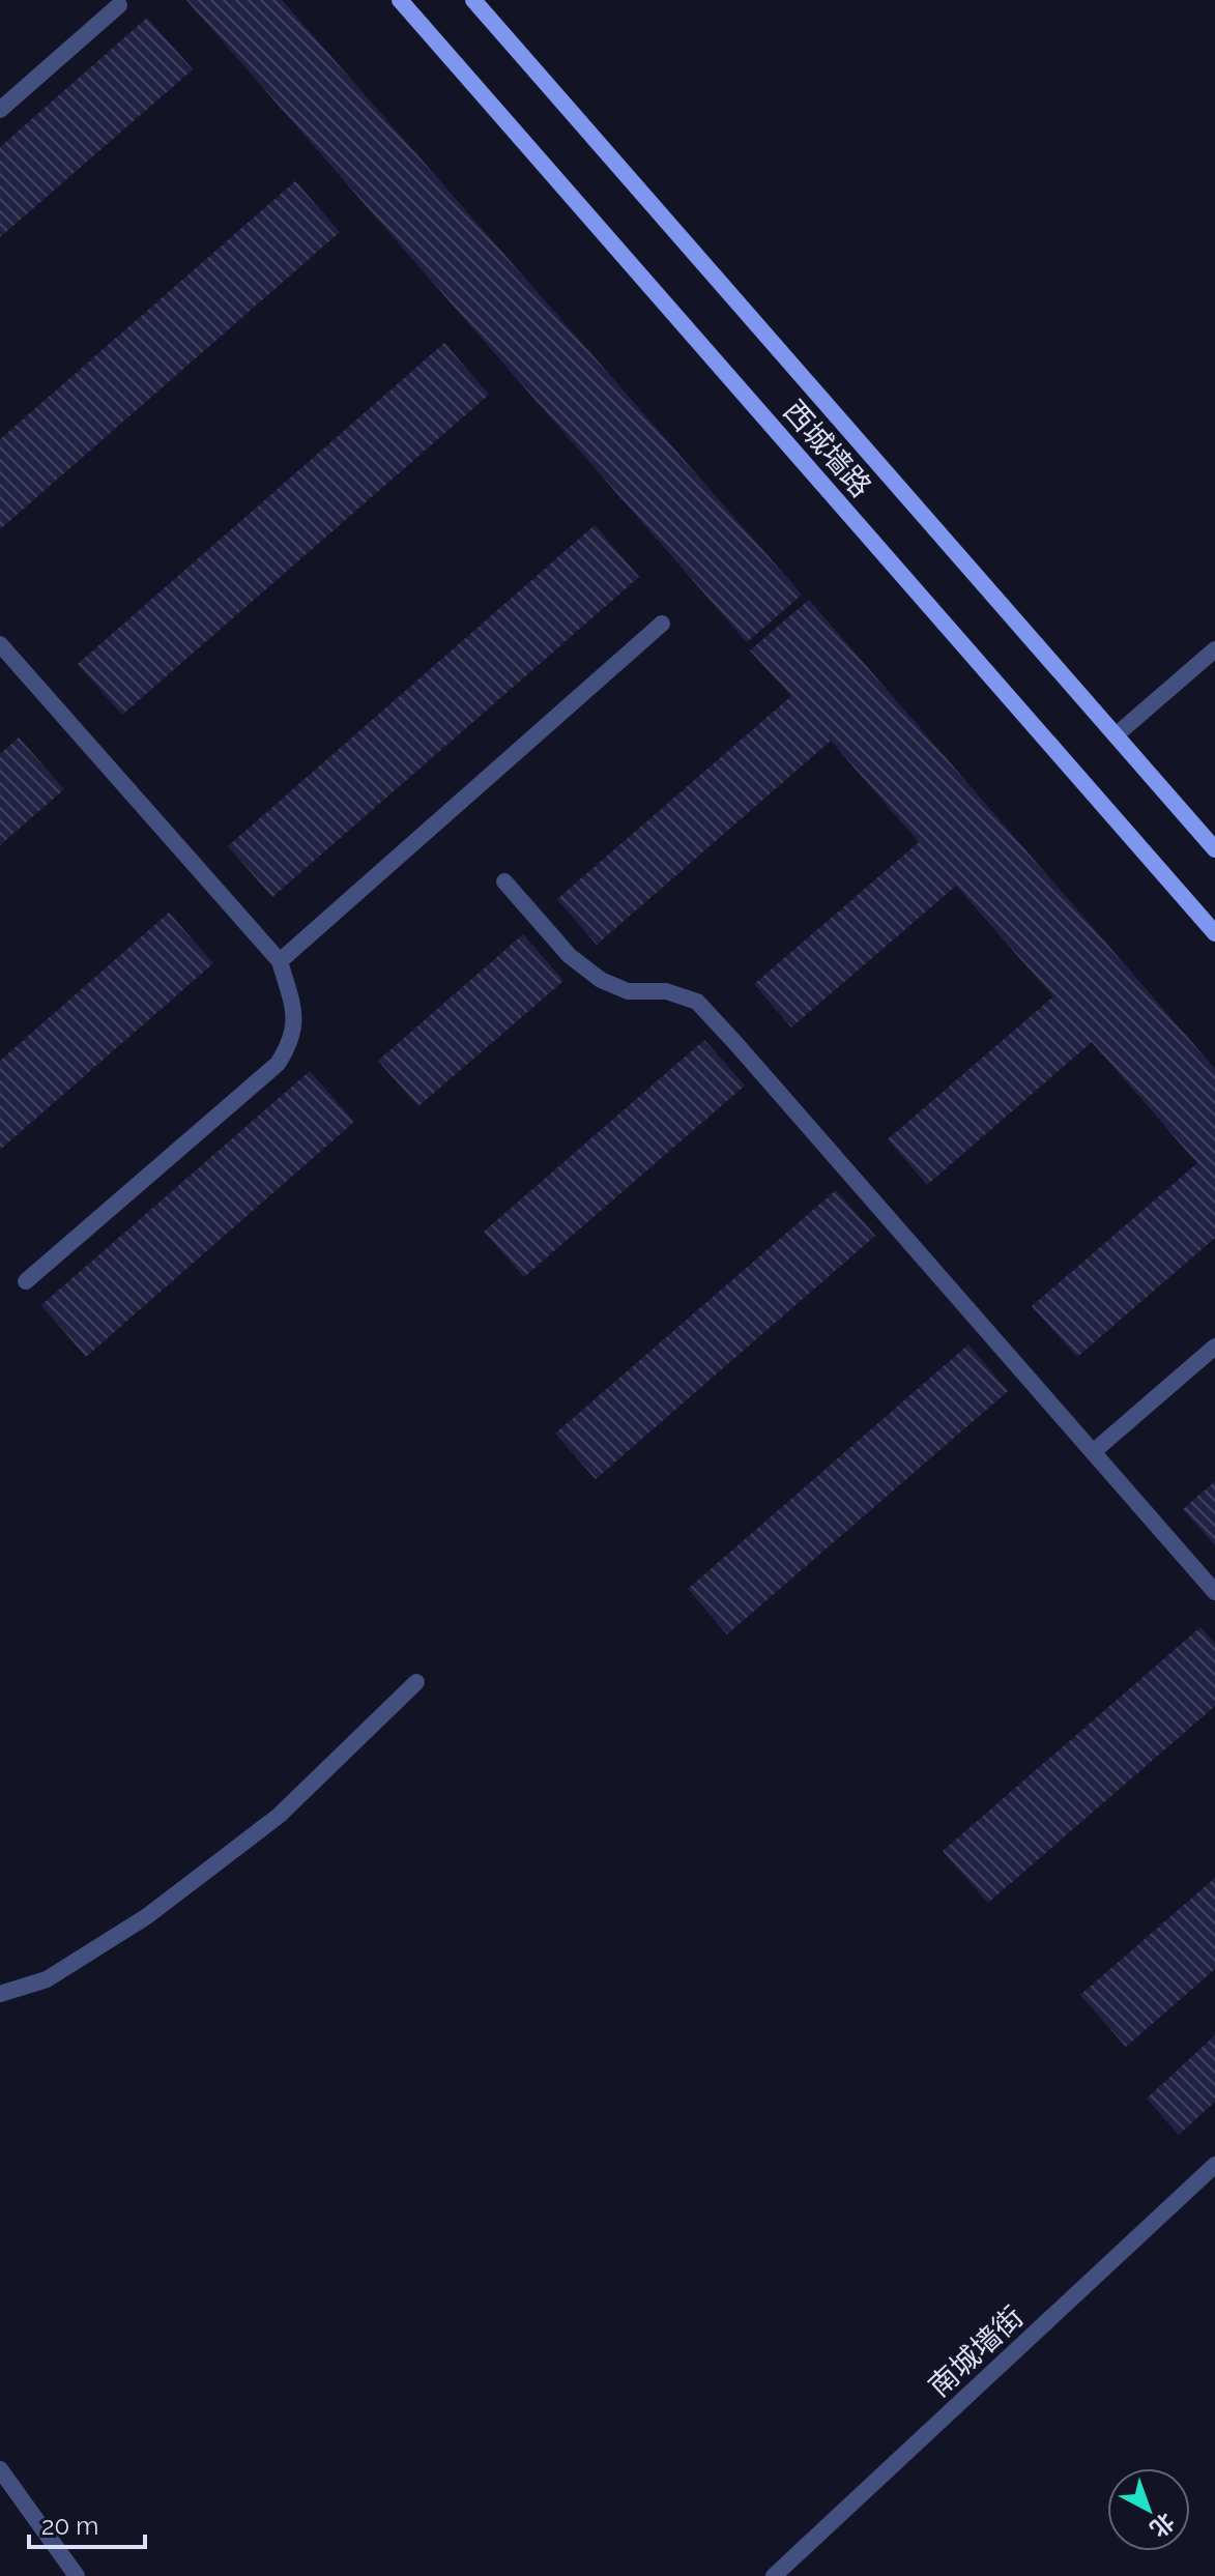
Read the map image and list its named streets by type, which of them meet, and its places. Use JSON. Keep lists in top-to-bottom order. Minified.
{"streets":{"main road":["西城墙路"],"street":["南城墙街"]},"scale_bar":"20 m","north":"bottom right"}
